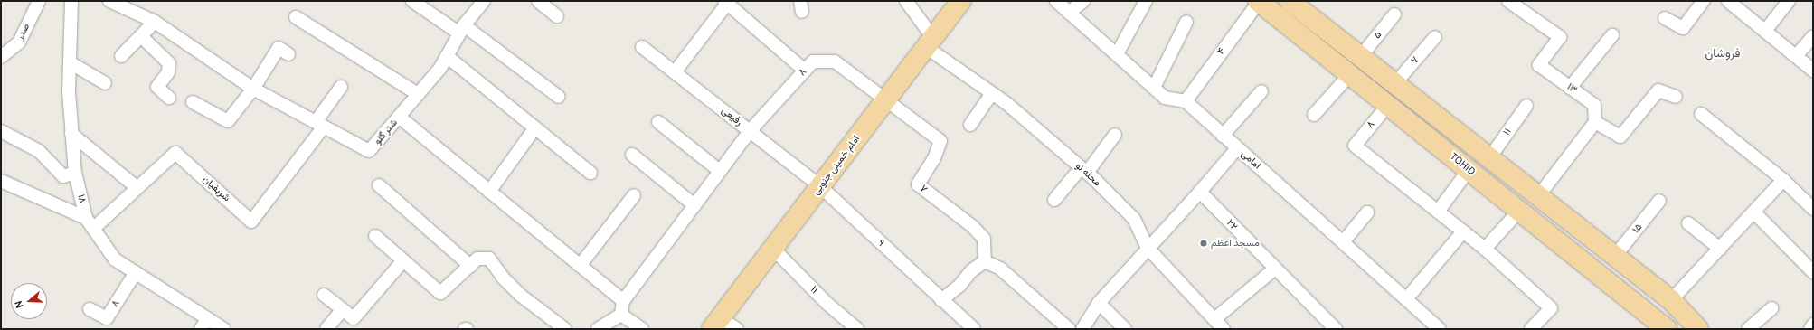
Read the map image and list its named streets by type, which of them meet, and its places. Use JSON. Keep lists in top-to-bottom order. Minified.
{"streets":{"main road":["TOHID","امام خمینی جنوبی"],"street":["صدر","۵","۴","۷","۸","۱۳","رفیعی","شتر گلو","۱۱","امامی","محله نو","شریفیان","۱۸","۲۲","۱۵","۹"]},"crossings":[["۴","امامی"],["۴","TOHID"],["۷","۸"],["۷","امام خمینی جنوبی"],["۸","رفیعی"],["۸","شتر گلو"],["۸","TOHID"],["۸","امام خمینی جنوبی"],["۸","۱۸"],["رفیعی","امام خمینی جنوبی"],["رفیعی","۹"],["شتر گلو","شریفیان"],["۱۱","امام خمینی جنوبی"],["امام خمینی جنوبی","محله نو"],["امام خمینی جنوبی","۹"],["شریفیان","۱۸"]],"districts":["فروشان"],"places":["مسجد اعظم"],"north":"left"}
